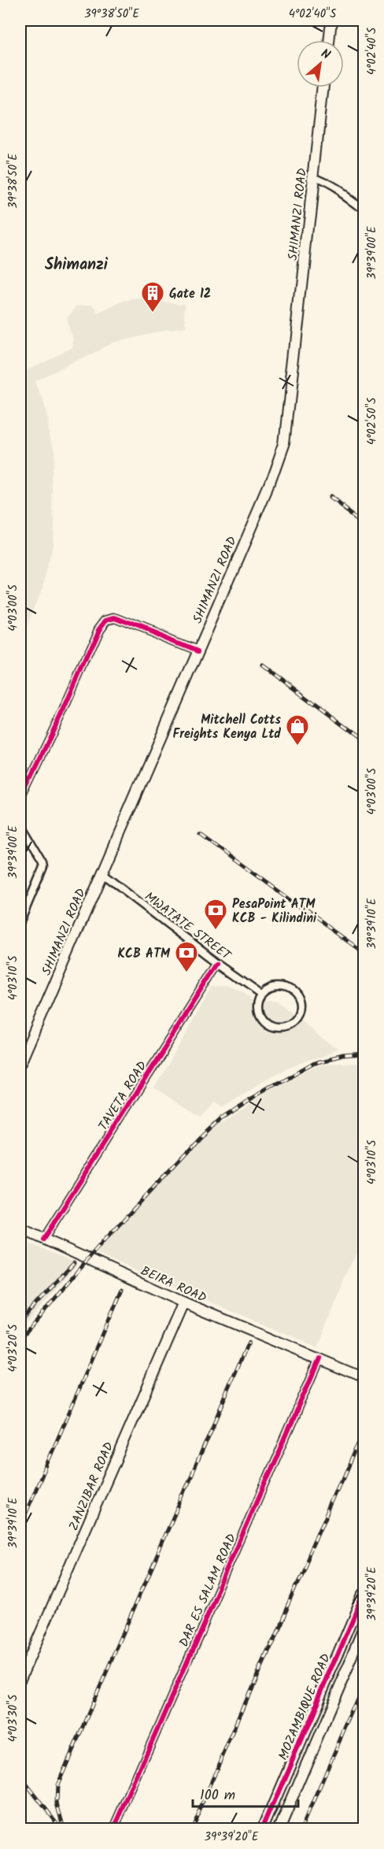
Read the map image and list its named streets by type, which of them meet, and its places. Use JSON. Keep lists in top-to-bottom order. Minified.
{"streets":{"main road":["SHIMANZI ROAD","BEIRA ROAD","ZANZIBAR ROAD","MOZAMBIQUE ROAD"],"street":["MWATATE STREET","TAVETA ROAD","DAR ES SALAM ROAD"]},"crossings":[["SHIMANZI ROAD","MWATATE STREET"],["MWATATE STREET","TAVETA ROAD"],["TAVETA ROAD","BEIRA ROAD"],["BEIRA ROAD","ZANZIBAR ROAD"],["BEIRA ROAD","DAR ES SALAM ROAD"]],"districts":["Shimanzi"],"places":{"building":["Gate 12"],"shop":["Mitchell Cotts Freights Kenya Ltd"],"bank":["PesaPoint ATM KCB - Kilindini","KCB ATM"]},"scale_bar":"100 m","north":"top right","coordinates":["39°38'50\"E","4°02'40\"S","39°39'00\"E","4°02'50\"S","4°03'00\"S","39°39'10\"E","4°03'10\"S","4°03'20\"S","39°39'20\"E","4°03'30\"S"]}
